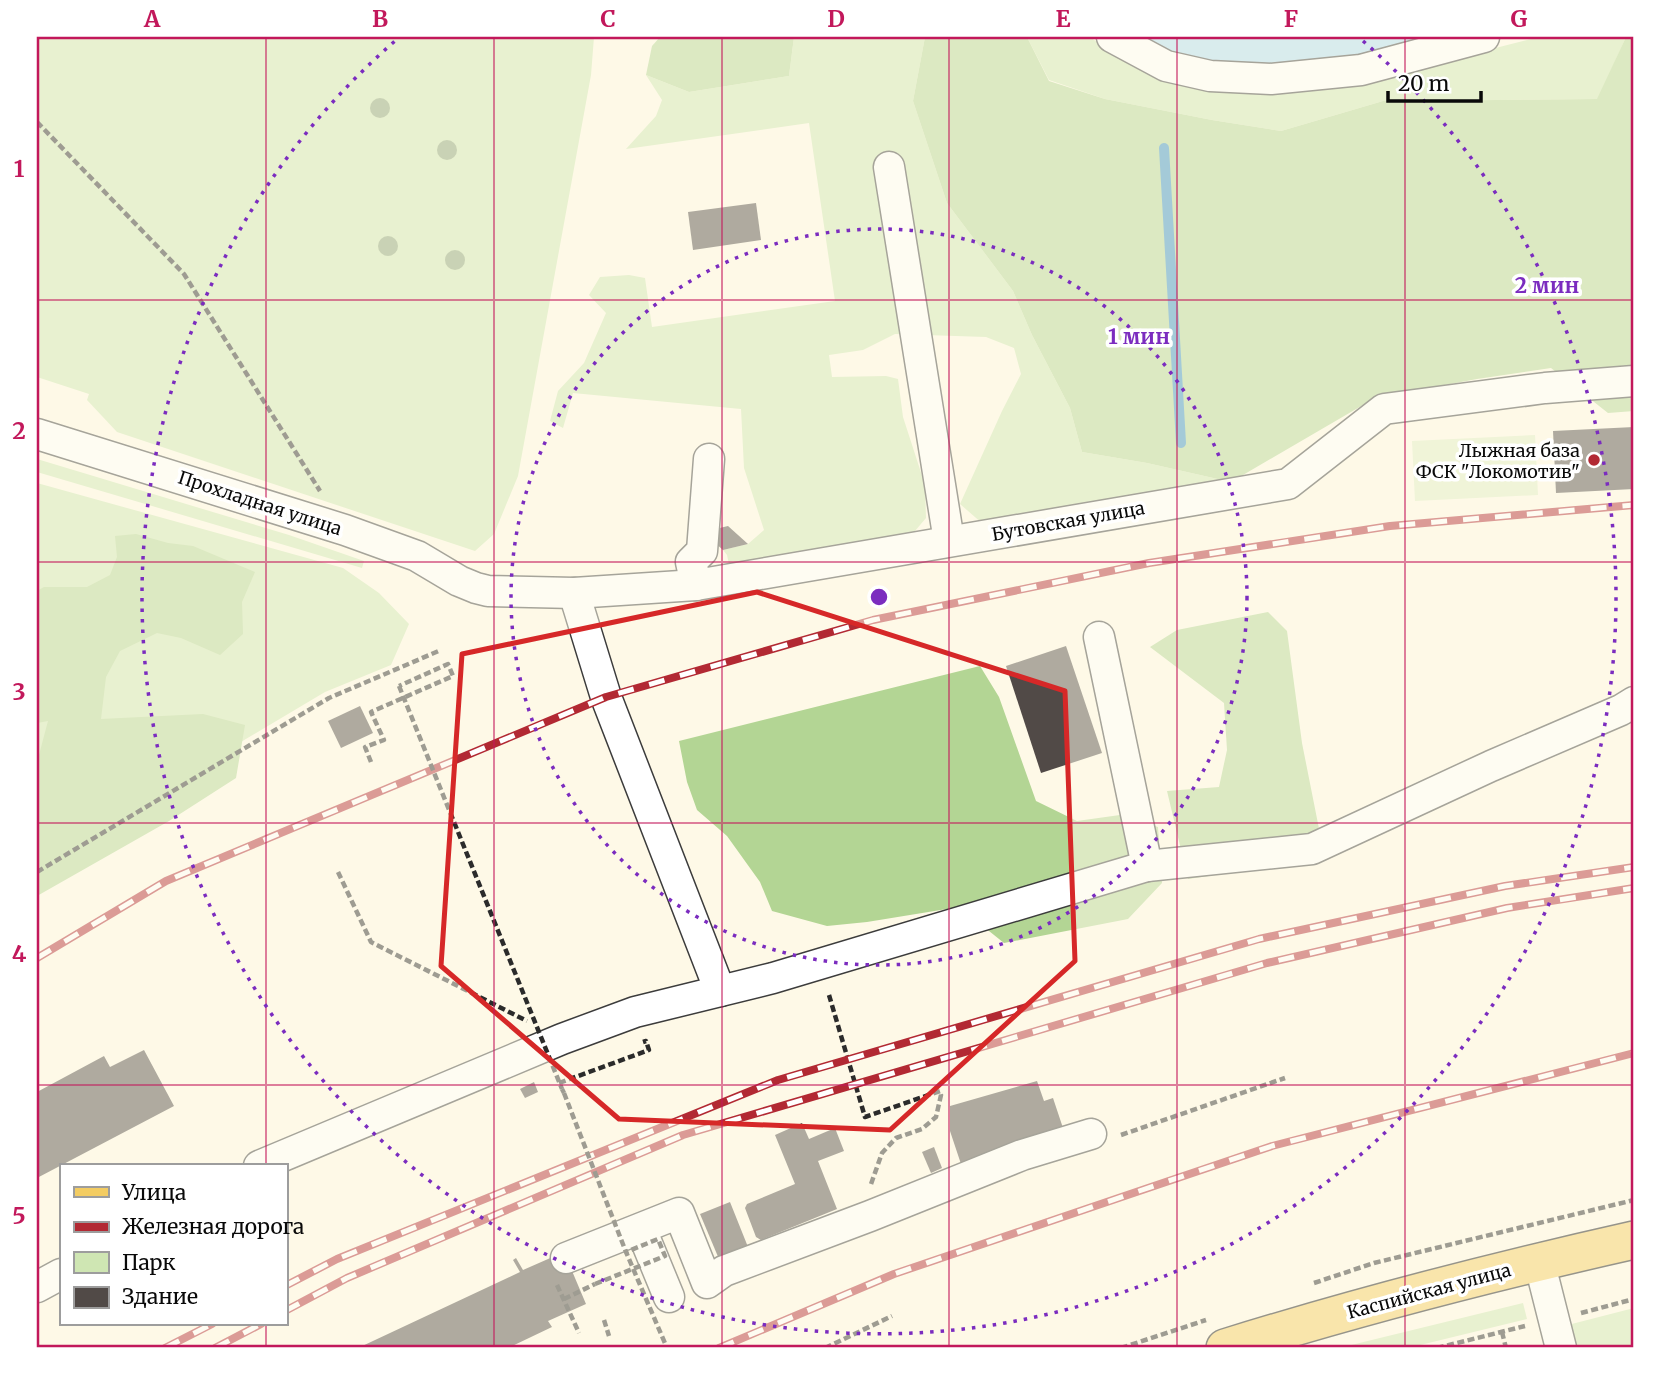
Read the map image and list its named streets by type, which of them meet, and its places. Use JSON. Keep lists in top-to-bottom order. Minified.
{"streets":{"main road":["Каспийская улица"],"street":["Прохладная улица","Бутовская улица"]},"crossings":[["Прохладная улица","Бутовская улица"]],"places":["Лыжная база ФСК \"Локомотив\""],"legend":["Улица","Железная дорога","Парк","Здание"],"scale_bar":"20 m","grid":{"columns":["A","B","C","D","E","F","G"],"rows":["1","2","3","4","5"]},"rings":["2 мин","1 мин"]}
